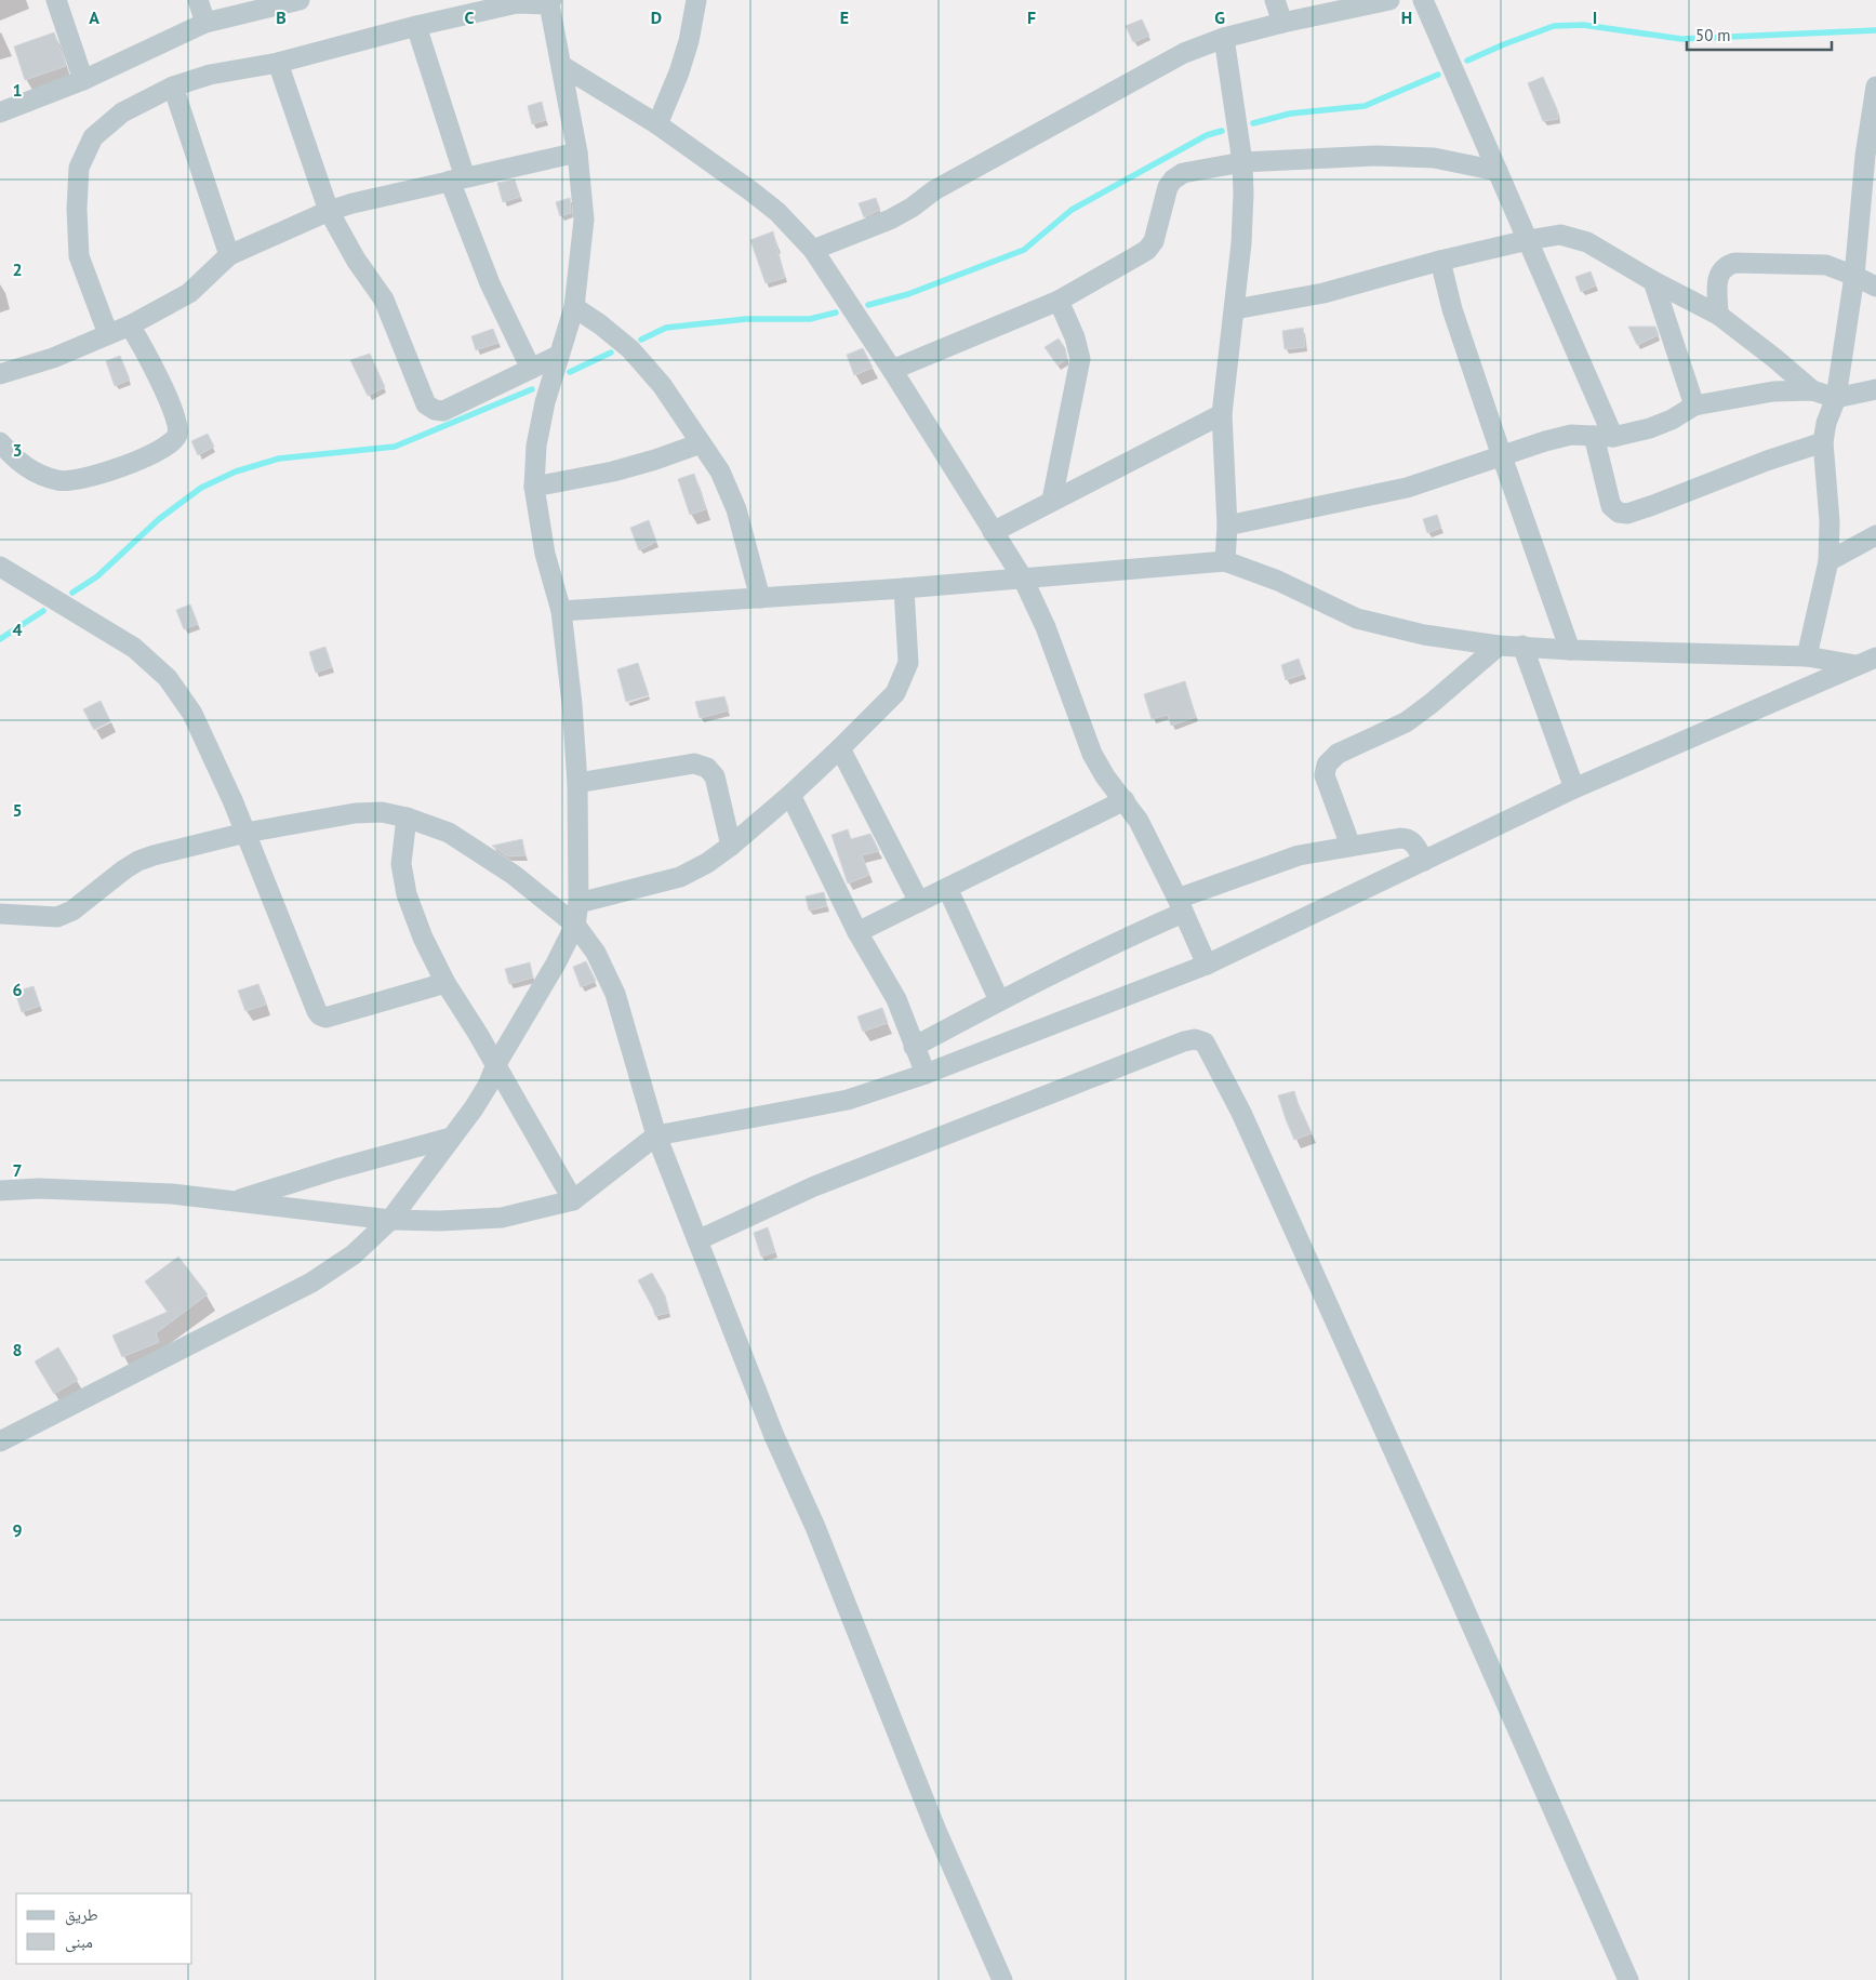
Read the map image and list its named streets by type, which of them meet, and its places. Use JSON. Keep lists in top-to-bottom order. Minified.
{"legend":["طريق","مبنى"],"scale_bar":"50 m","grid":{"columns":["A","B","C","D","E","F","G","H","I"],"rows":["1","2","3","4","5","6","7","8","9"]}}
